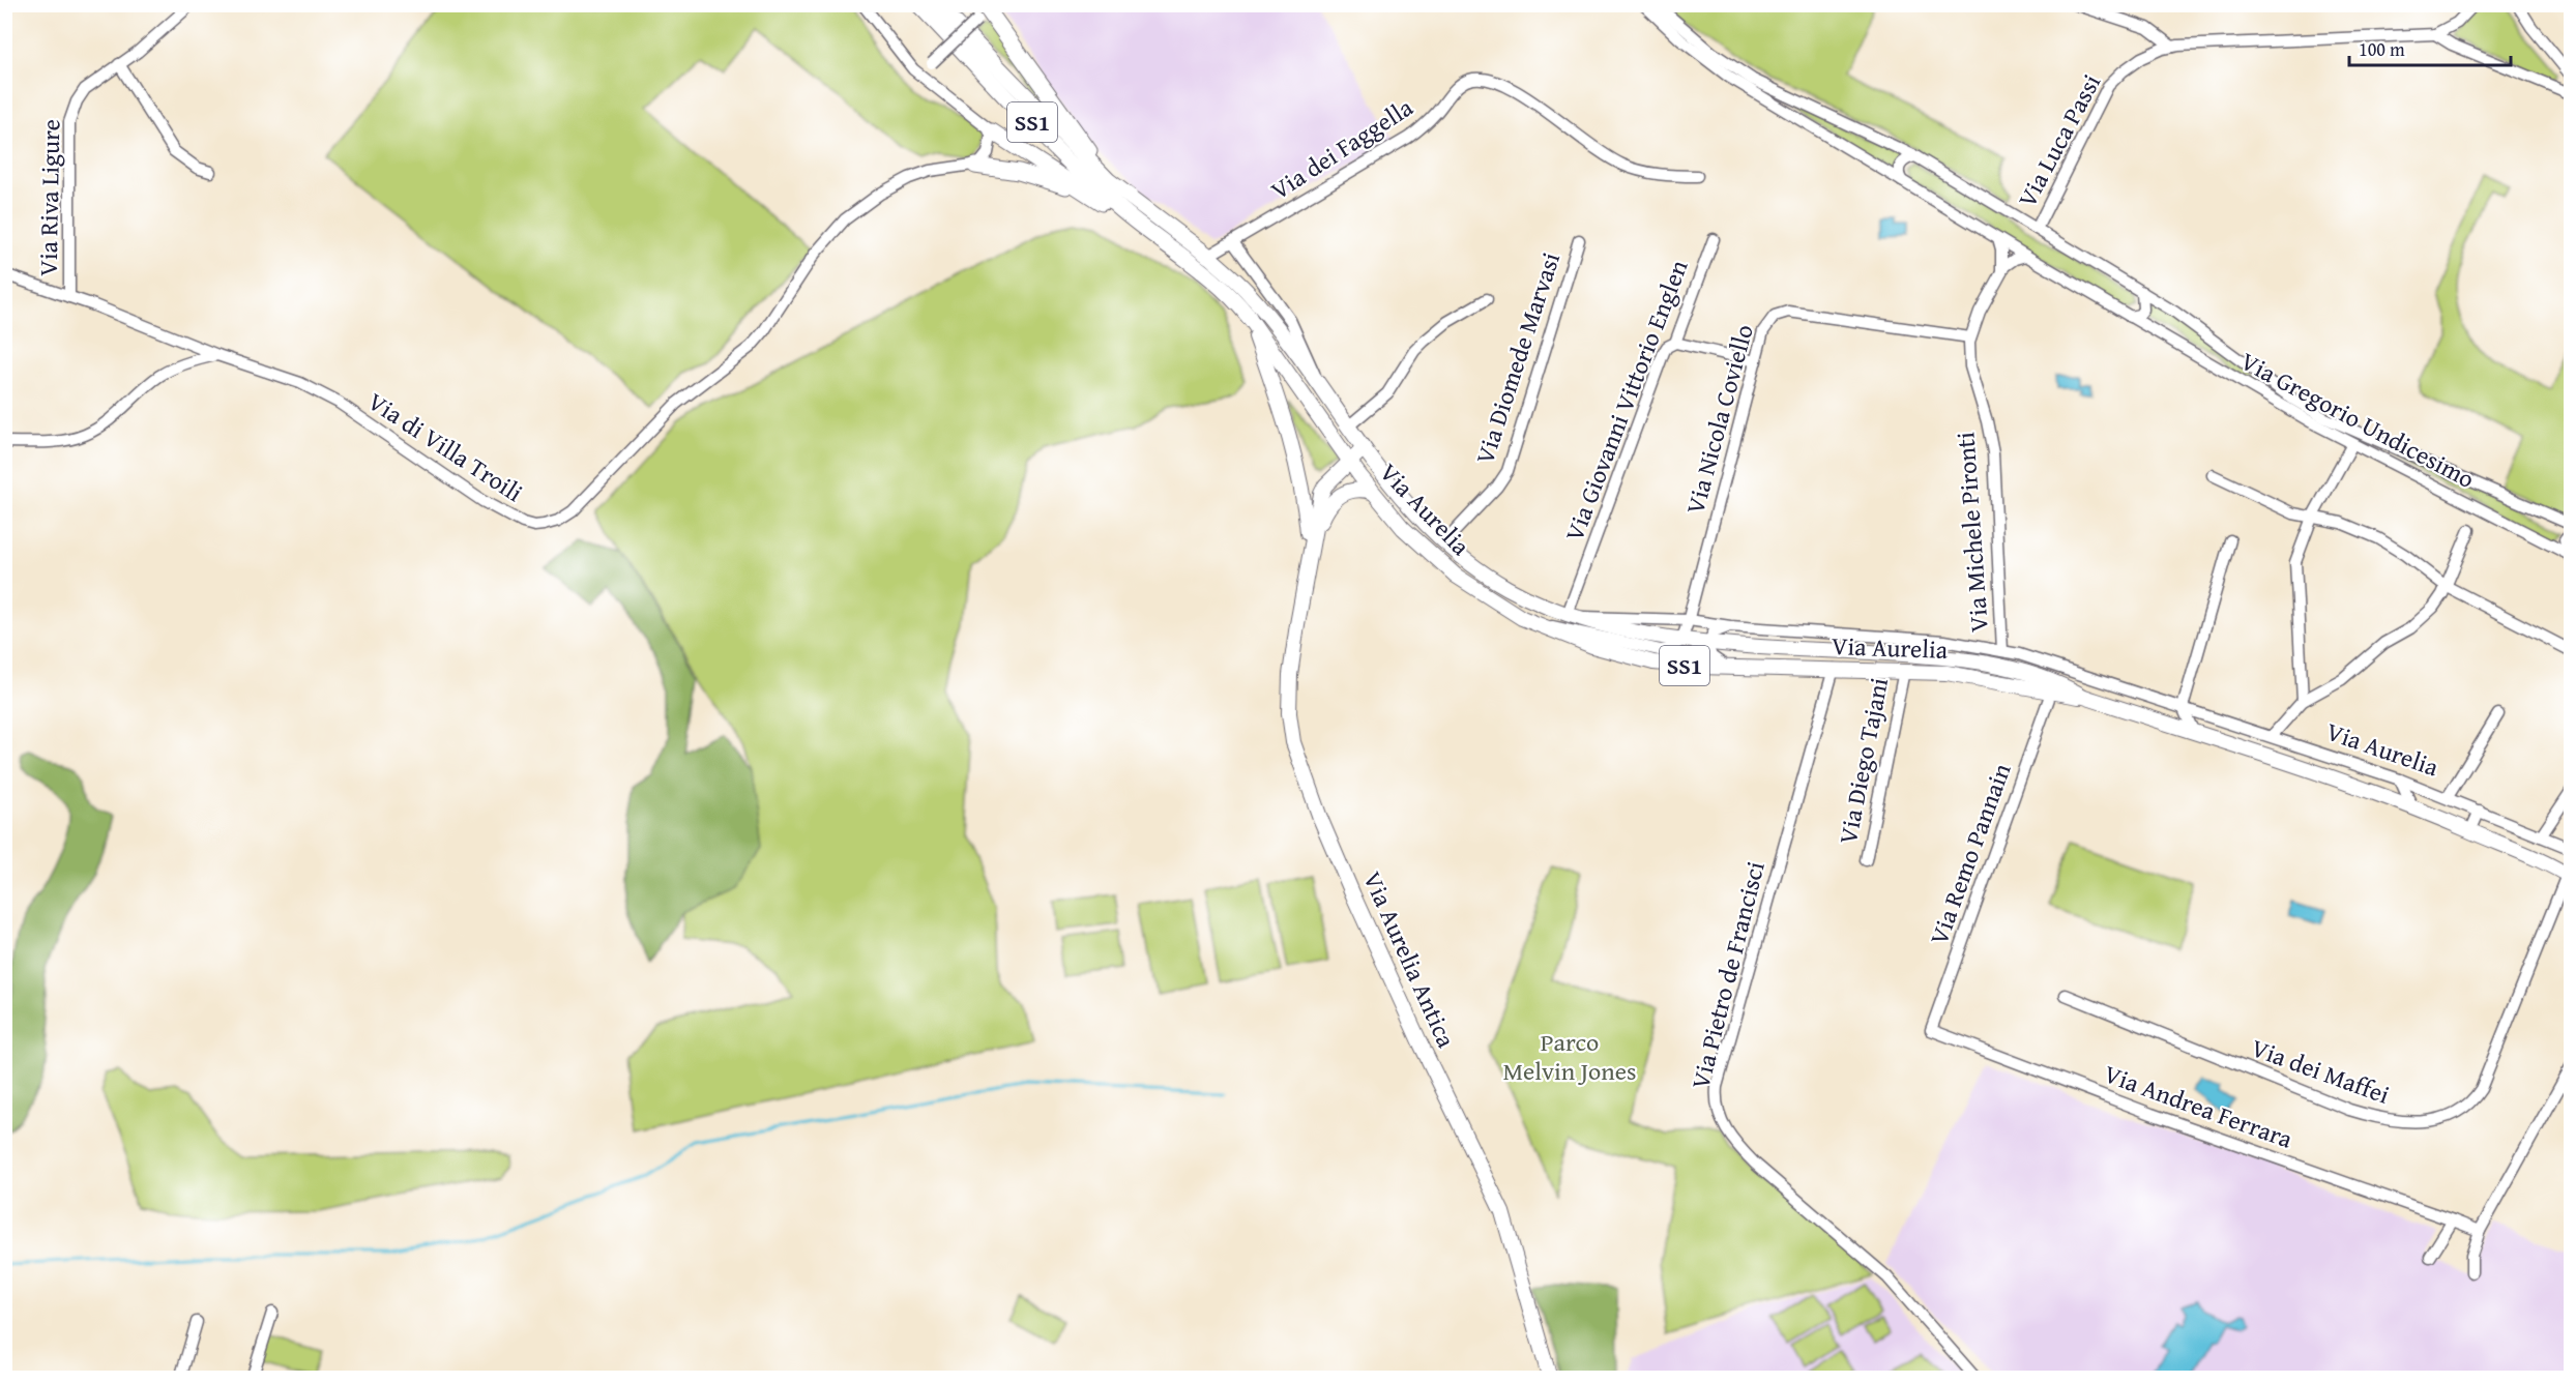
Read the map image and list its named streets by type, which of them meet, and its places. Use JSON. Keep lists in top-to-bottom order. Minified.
{"streets":{"highway":["SS1","Via Aurelia"],"main road":["Via Aurelia Antica"],"street":["Via Luca Passi","Via dei Faggella","Via Riva Ligure","Via Diomede Marvasi","Via Giovanni Vittorio Englen","Via Nicola Coviello","Via Gregorio Undicesimo","Via di Villa Troili","Via Michele Pironti","Via Diego Tajani","Via Remo Pannain","Via Pietro de Francisci","Via dei Maffei","Via Andrea Ferrara"]},"crossings":[["Via Luca Passi","Via Gregorio Undicesimo"],["Via dei Faggella","Via Aurelia"],["Via Riva Ligure","Via di Villa Troili"],["Via Diomede Marvasi","Via Aurelia"],["Via Giovanni Vittorio Englen","Via Aurelia"],["Via Nicola Coviello","Via Aurelia"],["Via Nicola Coviello","Via Michele Pironti"],["Via Aurelia","Via Michele Pironti"],["Via Aurelia","Via Diego Tajani"],["Via Aurelia","Via Remo Pannain"],["Via Aurelia","Via Pietro de Francisci"],["Via Aurelia","Via dei Maffei"],["Via Remo Pannain","Via Andrea Ferrara"]],"parks":["Parco Melvin Jones"],"scale_bar":"100 m"}
